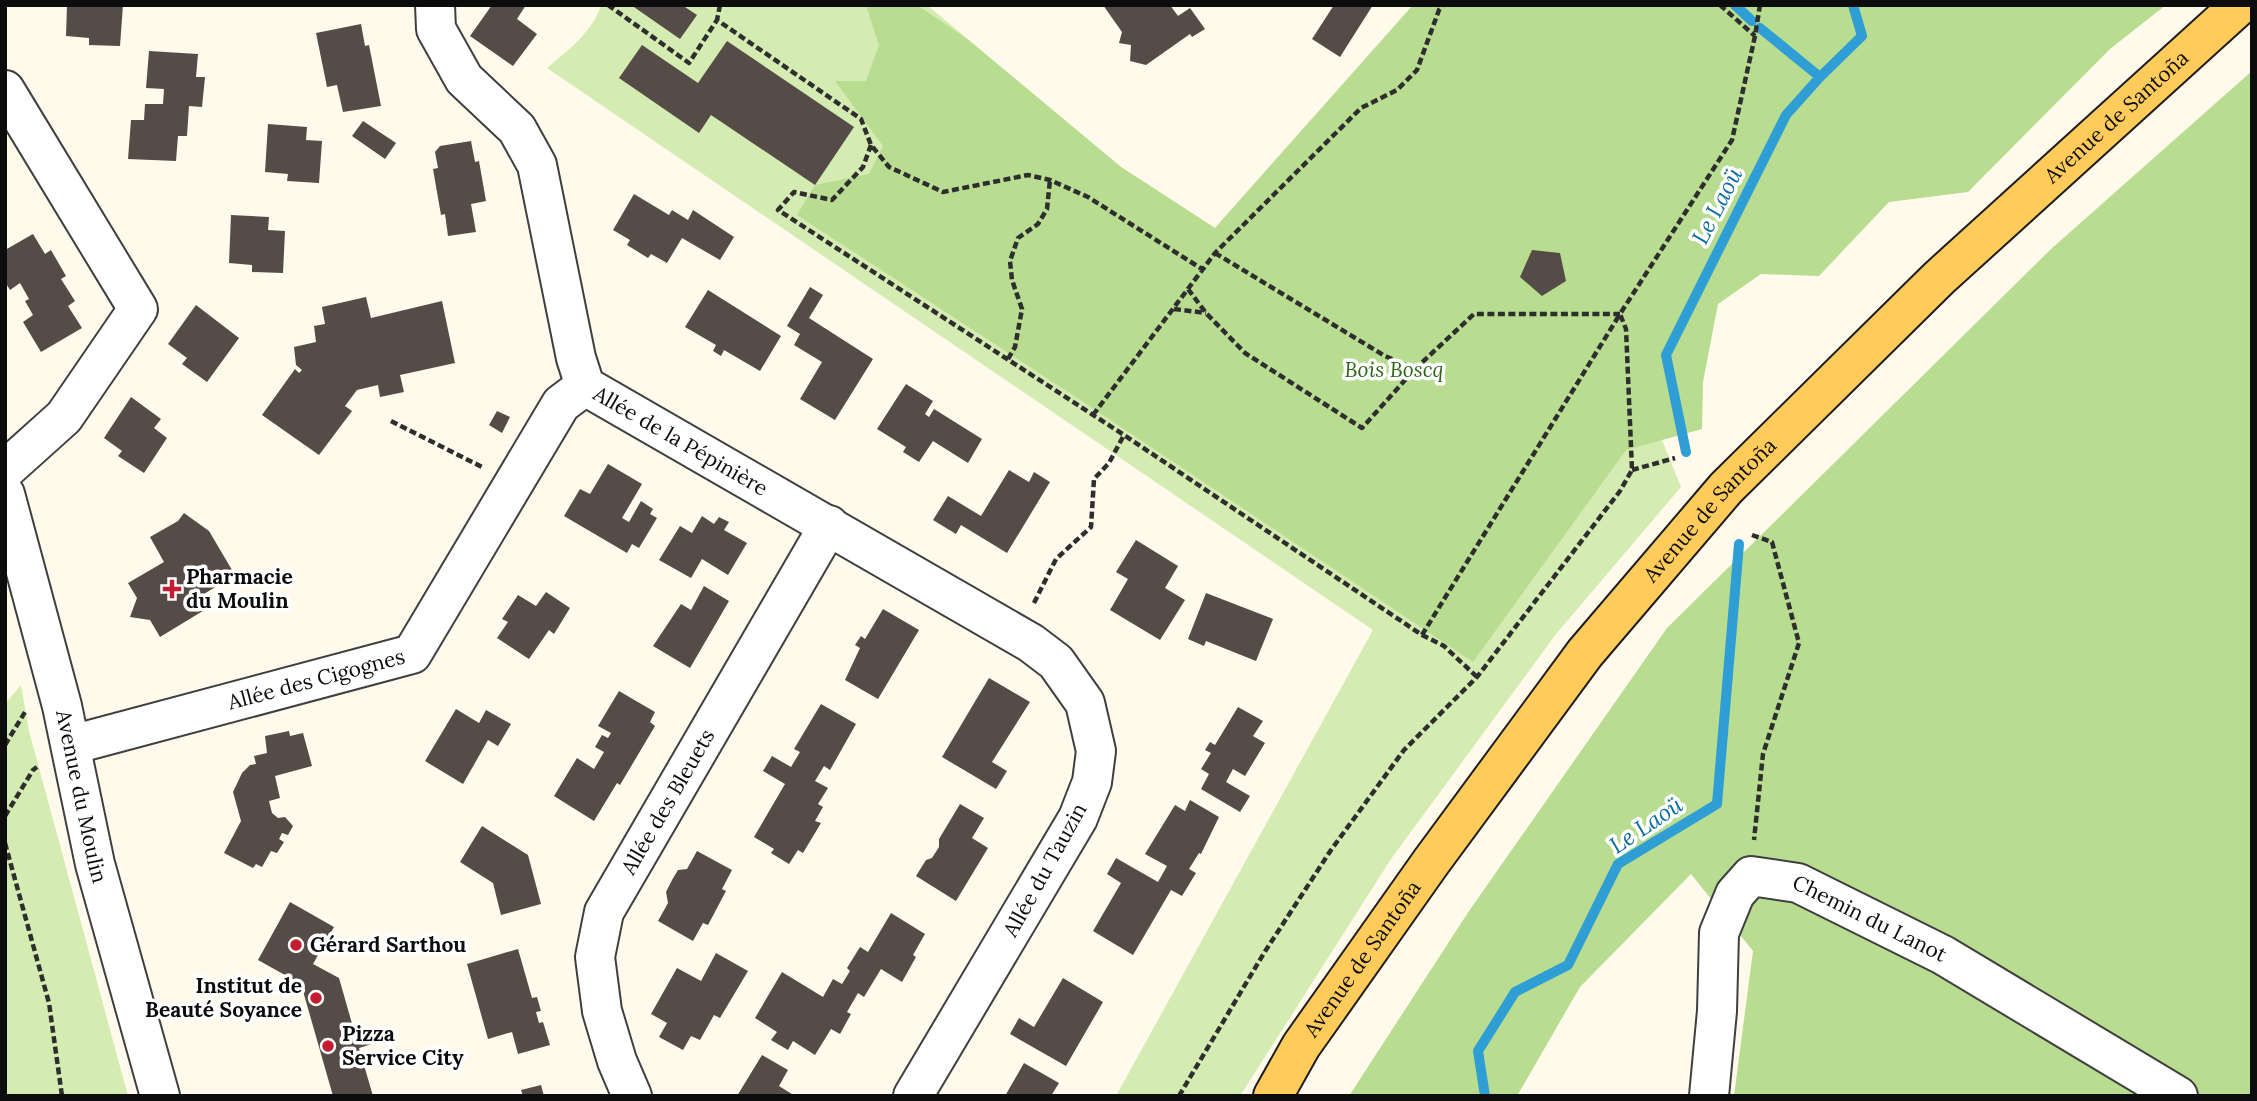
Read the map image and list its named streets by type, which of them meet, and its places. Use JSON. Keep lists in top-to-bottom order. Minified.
{"streets":{"main road":["Avenue de Santoña"],"street":["Allée de la Pépinière","Allée des Cigognes","Avenue du Moulin","Allée des Bleuets","Allée du Tauzin","Chemin du Lanot"]},"crossings":[["Allée de la Pépinière","Allée des Cigognes"],["Allée de la Pépinière","Allée des Bleuets"],["Allée de la Pépinière","Allée du Tauzin"],["Allée des Cigognes","Avenue du Moulin"]],"water":["Le Laoü"],"parks":["Bois Boscq"],"places":{"health":["Pharmacie du Moulin"],"other":["Gérard Sarthou","Institut de Beauté Soyance","Pizza Service City"]}}
